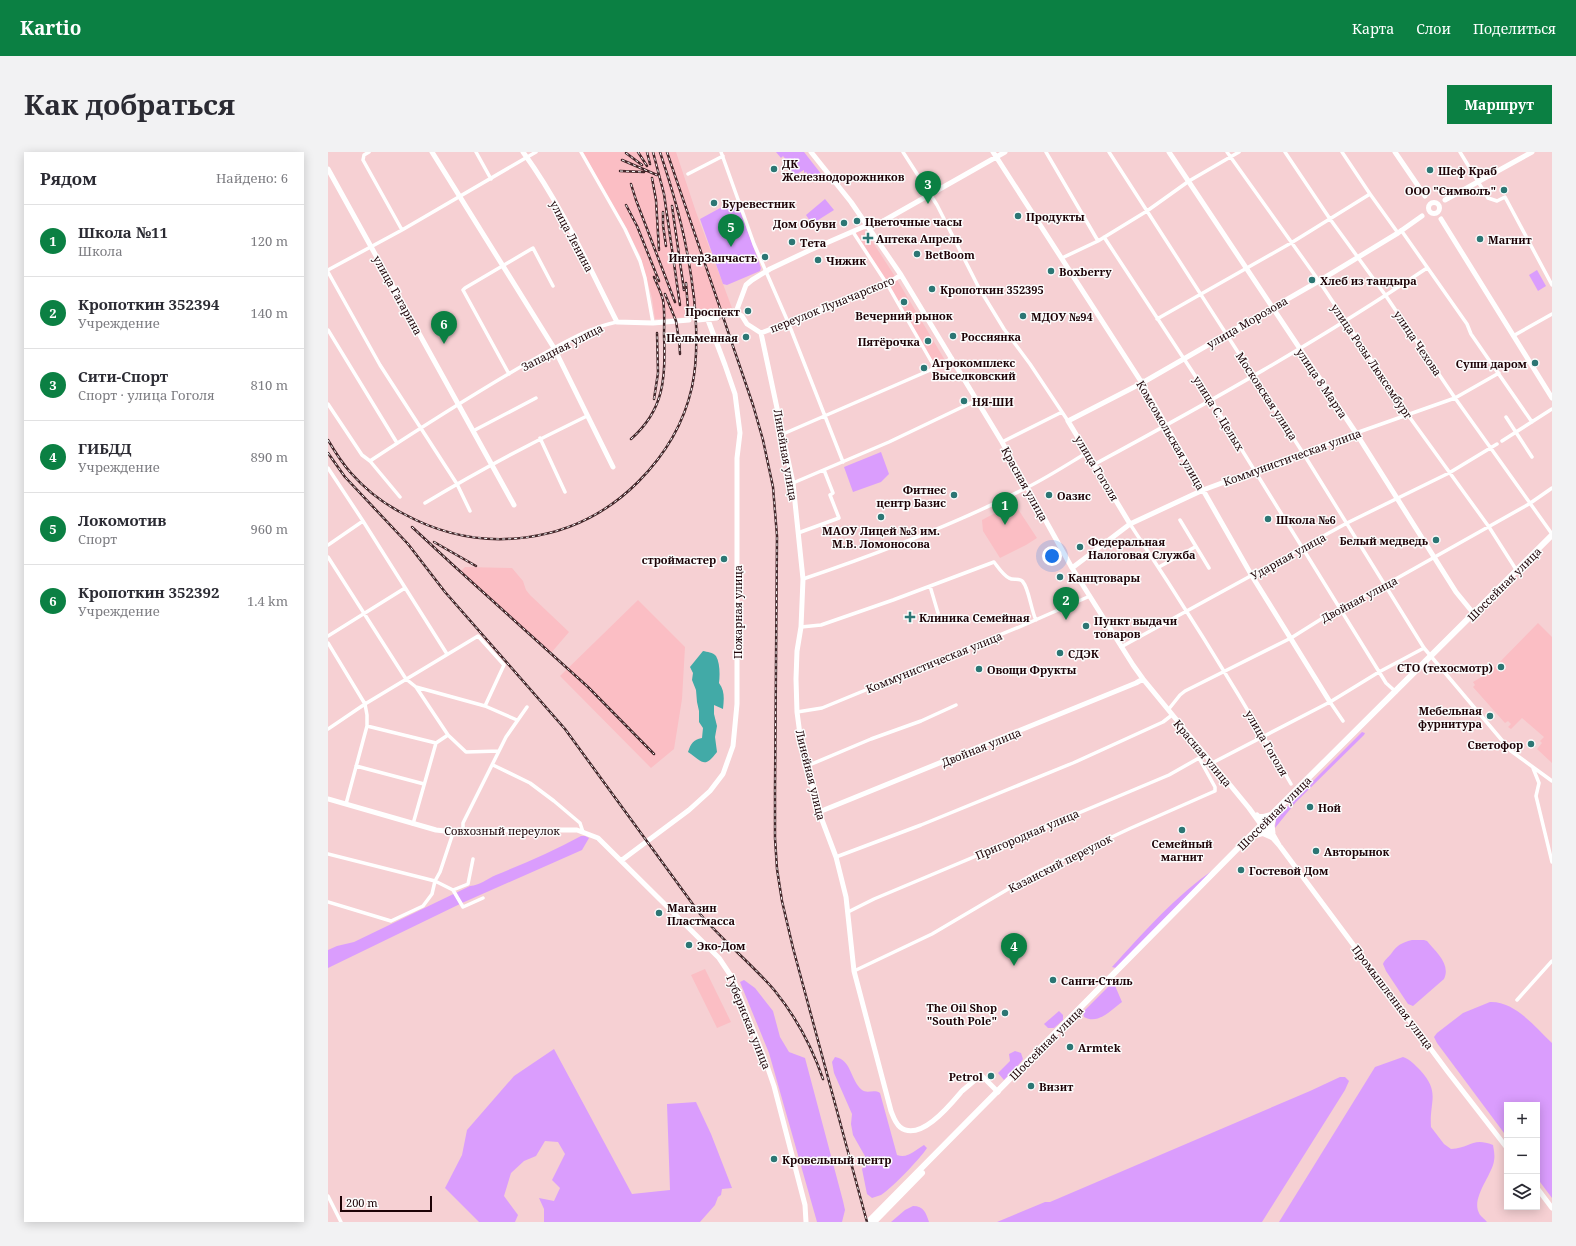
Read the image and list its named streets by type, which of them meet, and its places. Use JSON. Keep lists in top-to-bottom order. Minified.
{"streets":{"highway":["Шоссейная улица"],"street":["улица Ленина","улица Гагарина","переулок Луначарского","улица Морозова","улица Чехова","Западная улица","улица Розы Люксембург","улица 8 Марта","Московская улица","улица С. Целых","Комсомольская улица","Линейная улица","Коммунистическая улица","улица Гоголя","Красная улица","Ударная улица","Двойная улица","Пожарная улица","Совхозный переулок","Пригородная улица","Казанский переулок","Промышленная улица","Губернская улица"]},"crossings":[["улица Ленина","Западная улица"],["улица Гагарина","Западная улица"],["переулок Луначарского","Линейная улица"],["переулок Луначарского","Красная улица"],["улица Морозова","улица Чехова"],["улица Морозова","улица Розы Люксембург"],["улица Морозова","улица 8 Марта"],["улица Морозова","Московская улица"],["улица Морозова","улица С. Целых"],["улица Морозова","Комсомольская улица"],["улица Морозова","улица Гоголя"],["улица Чехова","Коммунистическая улица"],["улица Чехова","Ударная улица"],["улица Чехова","Шоссейная улица"],["улица Чехова","Двойная улица"],["улица Розы Люксембург","Коммунистическая улица"],["улица Розы Люксембург","Ударная улица"],["улица Розы Люксембург","Шоссейная улица"],["улица Розы Люксембург","Двойная улица"],["улица 8 Марта","Коммунистическая улица"],["улица 8 Марта","Ударная улица"],["улица 8 Марта","Шоссейная улица"],["улица 8 Марта","Двойная улица"],["Московская улица","Коммунистическая улица"],["Московская улица","Ударная улица"],["Московская улица","Шоссейная улица"],["Московская улица","Двойная улица"],["улица С. Целых","Коммунистическая улица"],["улица С. Целых","Ударная улица"],["улица С. Целых","Шоссейная улица"],["улица С. Целых","Двойная улица"],["Комсомольская улица","Коммунистическая улица"],["Комсомольская улица","Ударная улица"],["Комсомольская улица","Двойная улица"],["Линейная улица","Коммунистическая улица"],["Линейная улица","Шоссейная улица"],["Линейная улица","Двойная улица"],["Линейная улица","Пригородная улица"],["Линейная улица","Казанский переулок"],["Коммунистическая улица","улица Гоголя"],["Коммунистическая улица","Красная улица"],["улица Гоголя","Ударная улица"],["улица Гоголя","Двойная улица"],["Красная улица","Ударная улица"],["Красная улица","Шоссейная улица"],["Красная улица","Двойная улица"],["Красная улица","Пригородная улица"],["Красная улица","Промышленная улица"],["Пожарная улица","Совхозный переулок"],["Пожарная улица","Губернская улица"],["Совхозный переулок","Губернская улица"],["Пригородная улица","Казанский переулок"]],"places":{"other":["ДК Железнодорожников","Шеф Краб","ООО \"Символъ\"","Буревестник","Продукты","Цветочные часы","Дом Обуви","Магнит","Тета","BetBoom","ИнтерЗапчасть","Чижик","Boxberry","Хлеб из тандыра","Кропоткин 352395","Вечерний рынок","Проспект","МДОУ №94","Россиянка","Пельменная","Пятёрочка","Суши даром","Агрокомплекс Выселковский","НЯ-ШИ","Фитнес центр Базис","Оазис","МАОУ Лицей №3 им. М.В. Ломоносова","Школа №6","Белый медведь","Федеральная Налоговая Служба","строймастер","Канцтовары","Пункт выдачи товаров","СДЭК","СТО (техосмотр)","Овощи Фрукты","Мебельная фурнитура","Светофор","Ной","Семейный магнит","Авторынок","Гостевой Дом","Магазин Пластмасса","Эко-Дом","Санги-Стиль","The Oil Shop \"South Pole\"","Armtek","Petrol","Визит","Кровельный центр"],"health":["Аптека Апрель","Клиника Семейная"]},"scale_bar":"200 m","page":{"header":"Kartio","nav":["Карта","Слои","Поделиться"],"title":"Как добраться","buttons":"Маршрут","heading":["Рядом","Найдено: 6"],"pins":["3","5","6","1","2","4"],"list":[{"mark":"1","name":"Школа №11","note":"Школа","value":"120 m"},{"mark":"2","name":"Кропоткин 352394","note":"Учреждение","value":"140 m"},{"mark":"3","name":"Сити-Спорт","note":"Спорт · улица Гоголя","value":"810 m"},{"mark":"4","name":"ГИБДД","note":"Учреждение","value":"890 m"},{"mark":"5","name":"Локомотив","note":"Спорт","value":"960 m"},{"mark":"6","name":"Кропоткин 352392","note":"Учреждение","value":"1.4 km"}],"map_buttons":["+","−"],"scale":"200 m"}}
